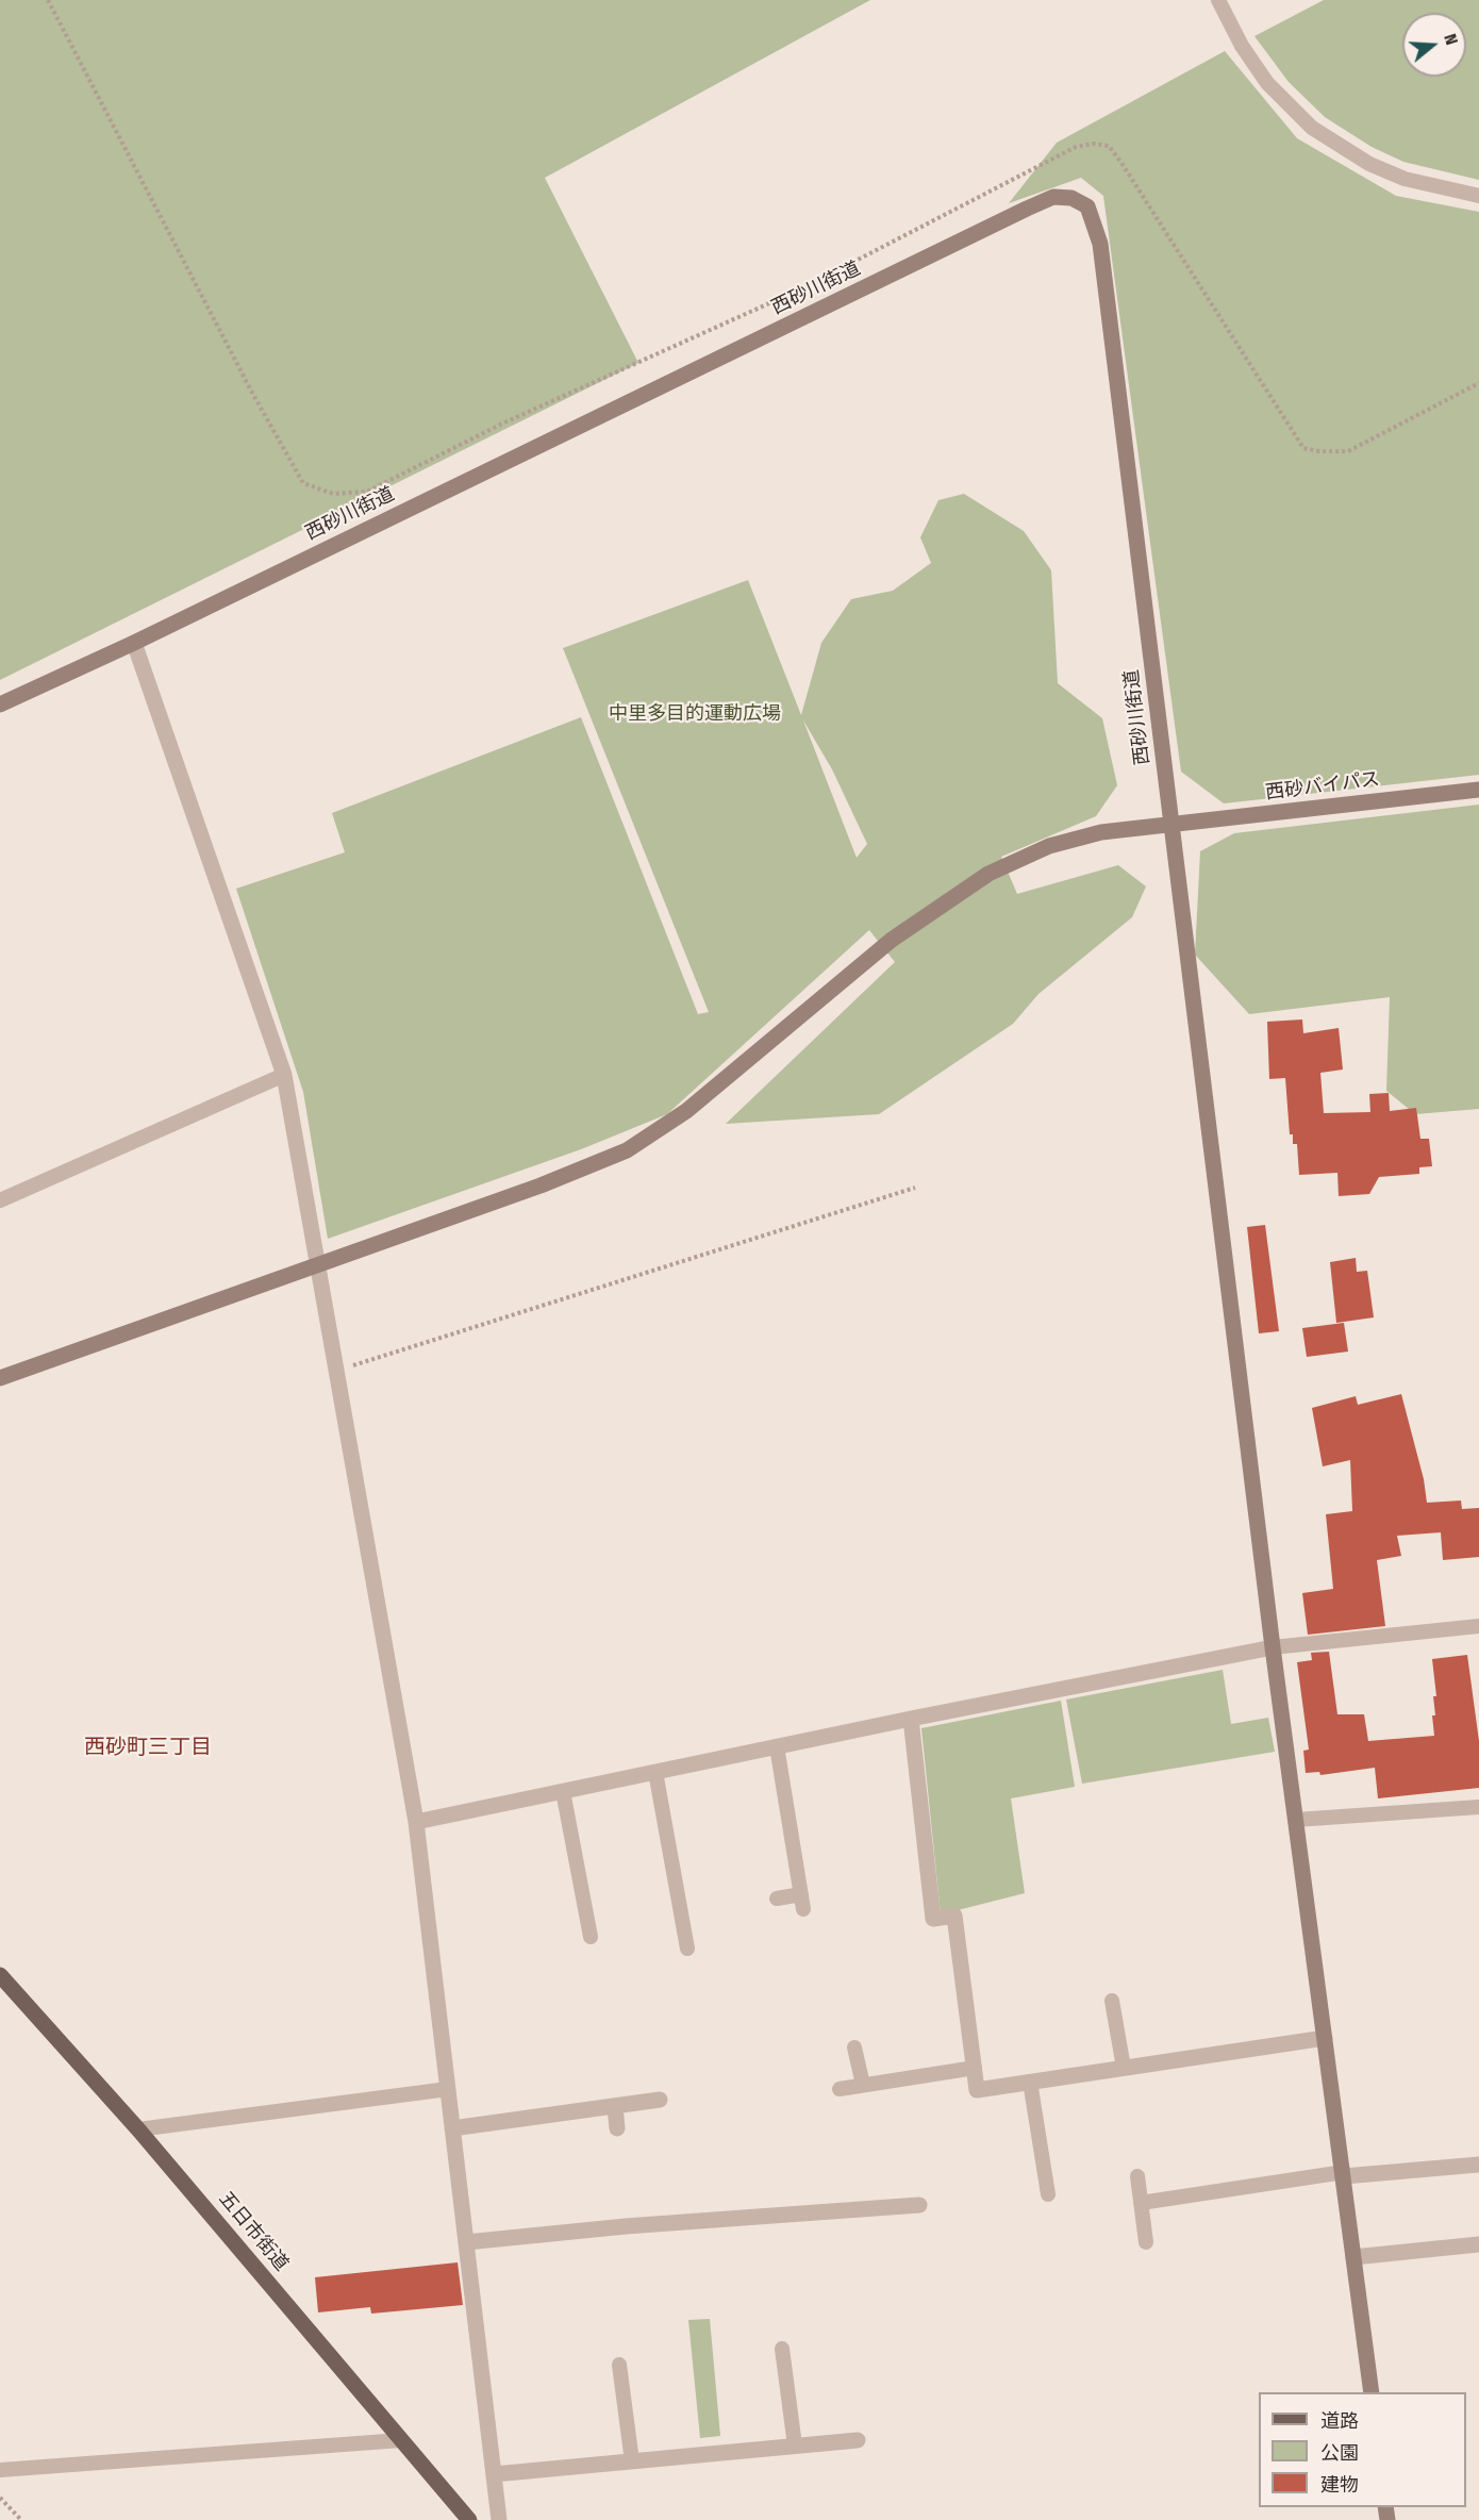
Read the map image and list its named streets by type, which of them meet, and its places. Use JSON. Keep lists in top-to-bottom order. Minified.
{"streets":{"main road":["五日市街道"],"street":["西砂川街道","西砂バイパス"]},"crossings":[["西砂川街道","西砂バイパス"]],"districts":["西砂町三丁目"],"parks":["中里多目的運動広場"],"legend":["道路","公園","建物"],"north":"right"}
